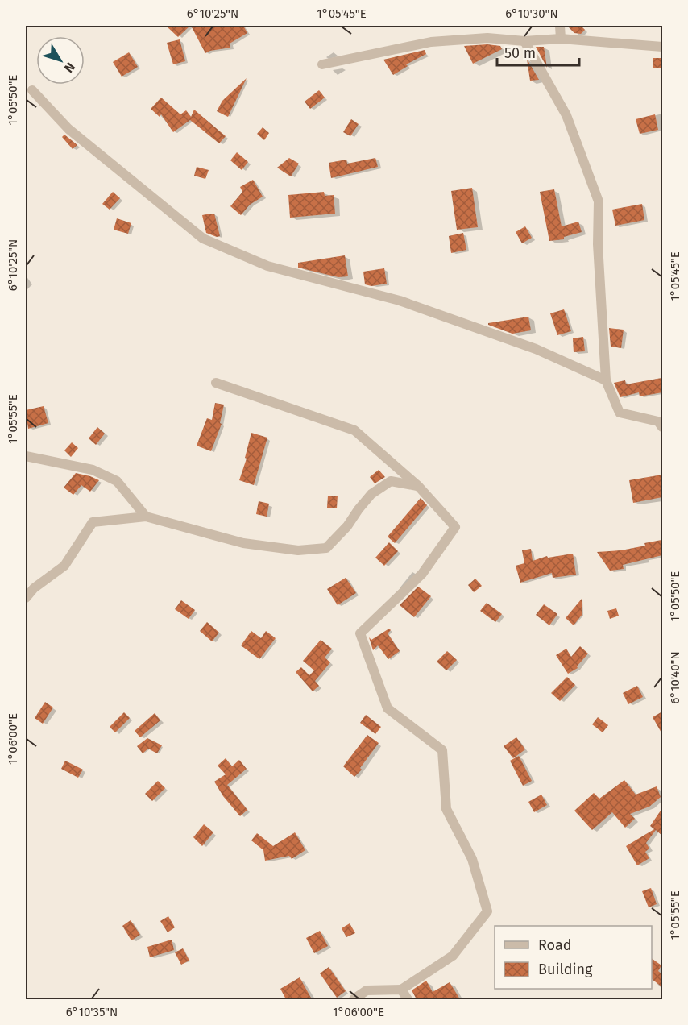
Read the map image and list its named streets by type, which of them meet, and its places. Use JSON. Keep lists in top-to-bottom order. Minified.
{"legend":["Road","Building"],"scale_bar":"50 m","north":"bottom right","coordinates":["6°10'25\"N","1°05'45\"E","6°10'30\"N","1°05'50\"E","1°05'55\"E","6°10'40\"N","1°06'00\"E","6°10'35\"N"]}
